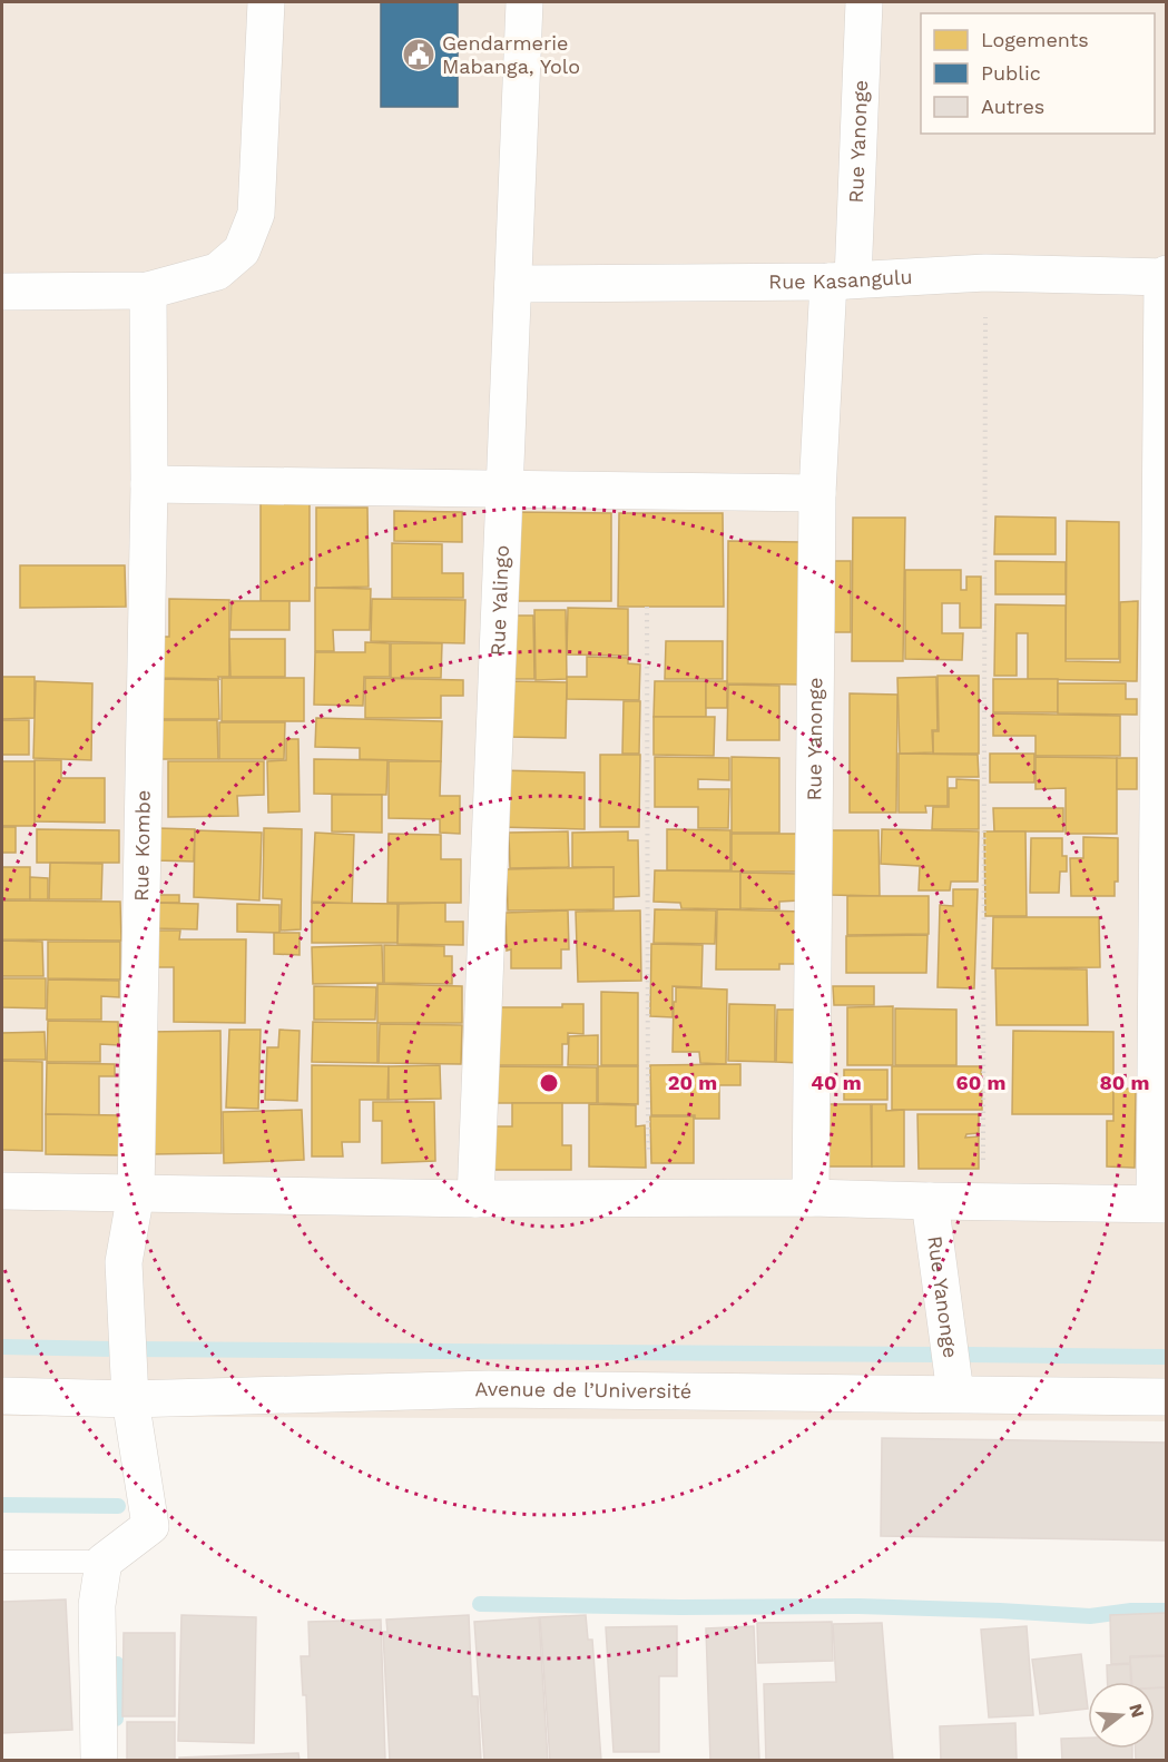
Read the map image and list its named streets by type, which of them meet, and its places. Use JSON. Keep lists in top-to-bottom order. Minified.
{"streets":{"street":["Rue Yanonge","Rue Kasangulu","Rue Yalingo","Rue Kombe","Avenue de l’Université"]},"crossings":[["Rue Yanonge","Rue Kasangulu"],["Rue Yanonge","Avenue de l’Université"],["Rue Kasangulu","Rue Yalingo"],["Rue Kombe","Avenue de l’Université"]],"places":{"public building":["Gendarmerie Mabanga, Yolo"]},"legend":["Logements","Public","Autres"],"north":"right","rings":["20 m","40 m","60 m","80 m"]}
